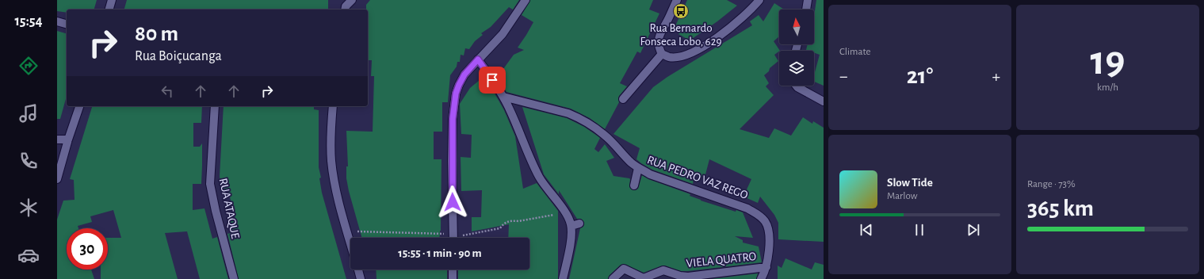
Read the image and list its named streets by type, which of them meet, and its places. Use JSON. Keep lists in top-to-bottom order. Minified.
{"streets":{"street":["RUA PEDRO VAZ REGO","RUA ATAQUE","VIELA QUATRO"]},"crossings":[["RUA PEDRO VAZ REGO","VIELA QUATRO"]],"places":{"bus stop":["Rua Bernardo Fonseca Lobo, 629"]},"north":"top","page":{"tabs":"15:54","tile":["Climate",["19","km/h"],["Range · 73%","365 km"]],"turn":["80 m","Rua Boiçucanga"],"heat":["−","21°","+"],"song":["Slow Tide","Marlow"],"limit":"30","trip":"15:55 · 1 min · 90 m"}}
